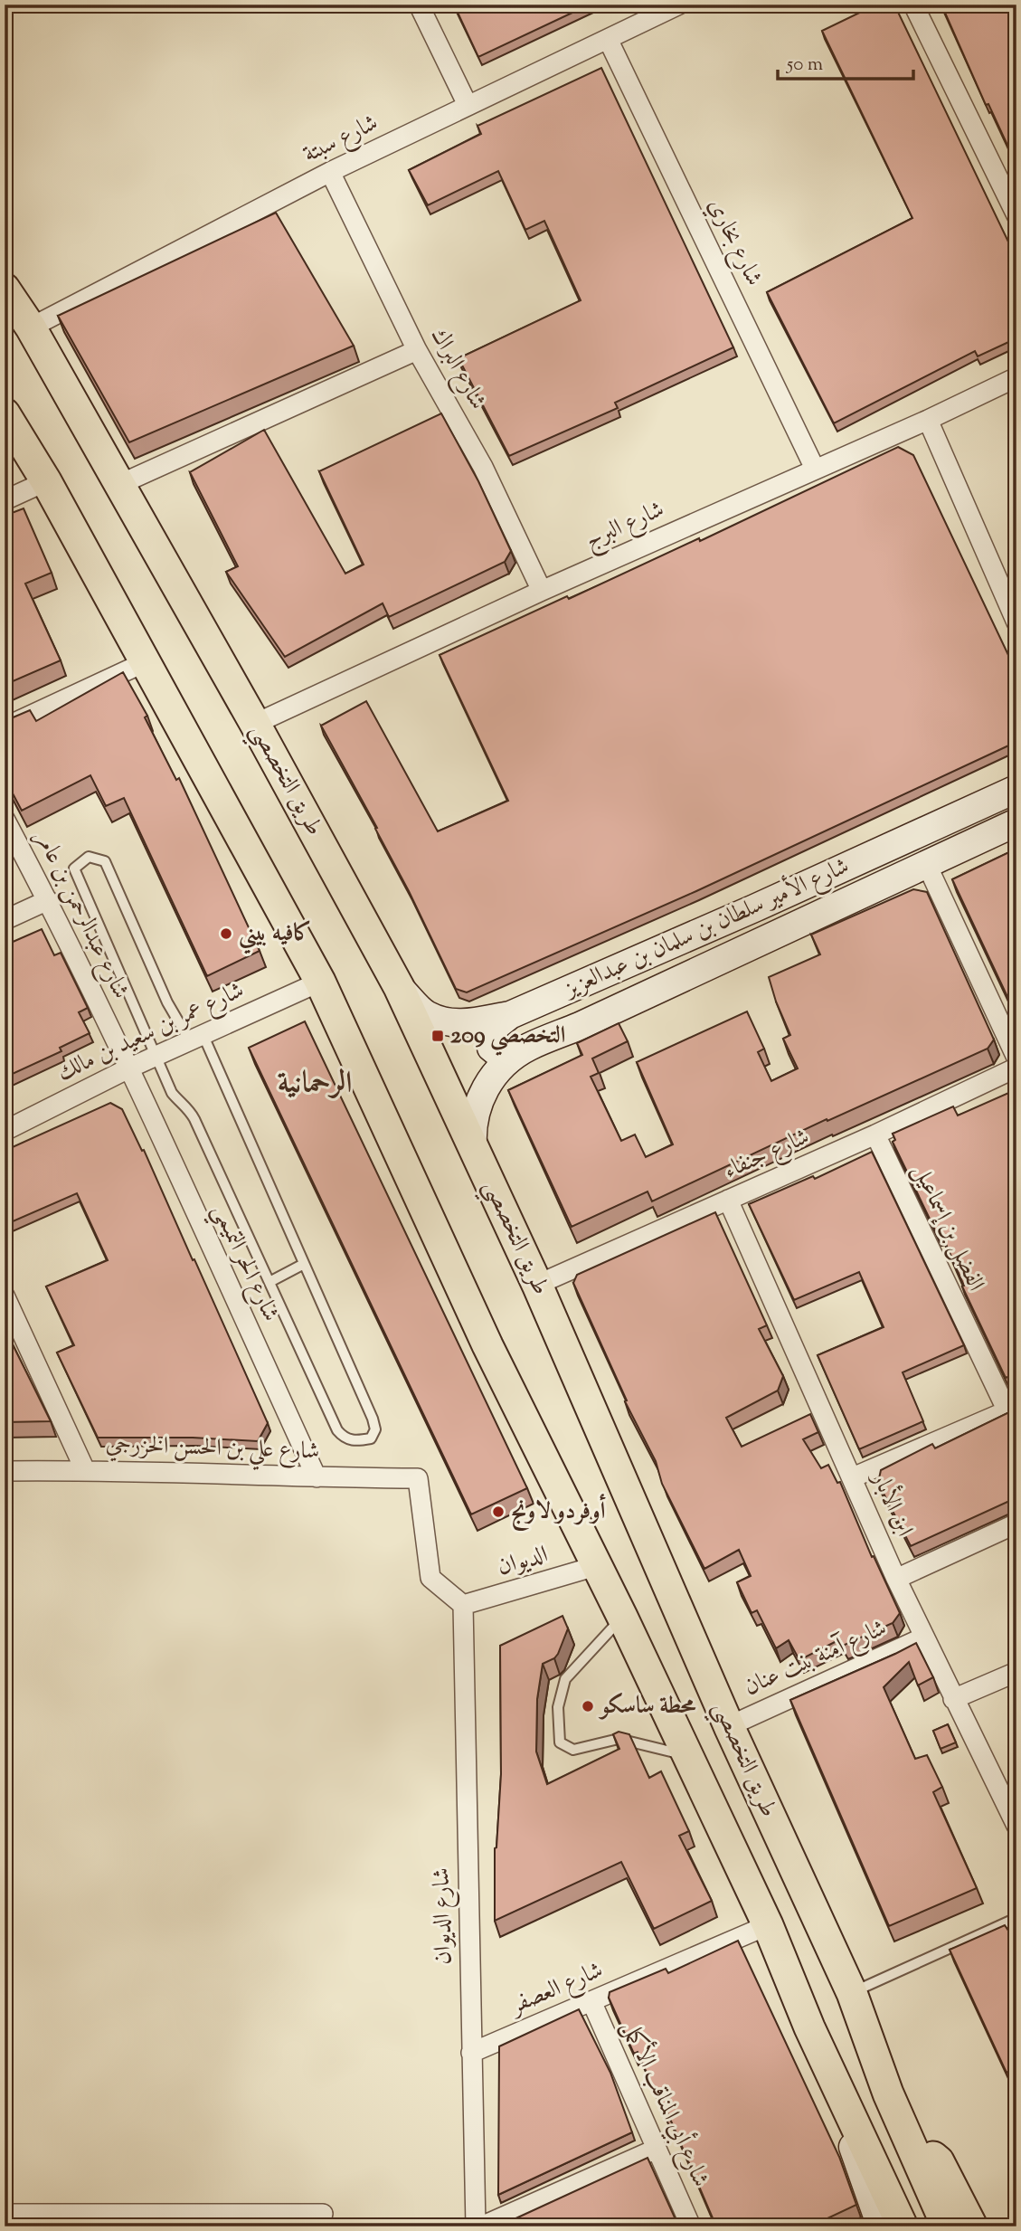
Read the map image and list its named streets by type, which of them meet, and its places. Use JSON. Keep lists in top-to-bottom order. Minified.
{"streets":{"main road":["طريق التخصصي"],"street":["شارع سبتة","شارع بخاري","شارع البراك","شارع البرج","شارع عبدالرحمن بن عامر","شارع الأمير سلطان بن سلمان بن عبدالعزيز","شارع عمر بن سعيد بن مالك","شارع جنفاء","الفضل بن إسماعيل","شارع الحر التميمي","شارع علي بن الحسن الخزرجي","ابن الأبار","الديوان","شارع آمنة بنت عنان","شارع الديوان","شارع العصفر","شارع أبي المناقب الأكمل"]},"crossings":[["شارع سبتة","شارع بخاري"],["شارع سبتة","شارع البراك"],["شارع سبتة","طريق التخصصي"],["شارع بخاري","شارع البرج"],["شارع البراك","شارع البرج"],["شارع البرج","طريق التخصصي"],["طريق التخصصي","شارع الأمير سلطان بن سلمان بن عبدالعزيز"],["طريق التخصصي","شارع عمر بن سعيد بن مالك"],["طريق التخصصي","شارع جنفاء"],["طريق التخصصي","الديوان"],["طريق التخصصي","شارع آمنة بنت عنان"],["طريق التخصصي","شارع العصفر"],["شارع عبدالرحمن بن عامر","شارع عمر بن سعيد بن مالك"],["شارع عبدالرحمن بن عامر","شارع الحر التميمي"],["شارع عمر بن سعيد بن مالك","شارع الحر التميمي"],["شارع جنفاء","الفضل بن إسماعيل"],["شارع جنفاء","ابن الأبار"],["شارع الحر التميمي","شارع علي بن الحسن الخزرجي"],["شارع علي بن الحسن الخزرجي","الديوان"],["شارع علي بن الحسن الخزرجي","شارع الديوان"],["ابن الأبار","شارع آمنة بنت عنان"],["الديوان","شارع الديوان"],["شارع الديوان","شارع العصفر"],["شارع العصفر","شارع أبي المناقب الأكمل"]],"districts":["الرحمانية"],"places":{"other":["كافيه بيني","أوفردو لاونج","محطة ساسكو"],"transit":["التخصصي 209"]},"scale_bar":"50 m"}
